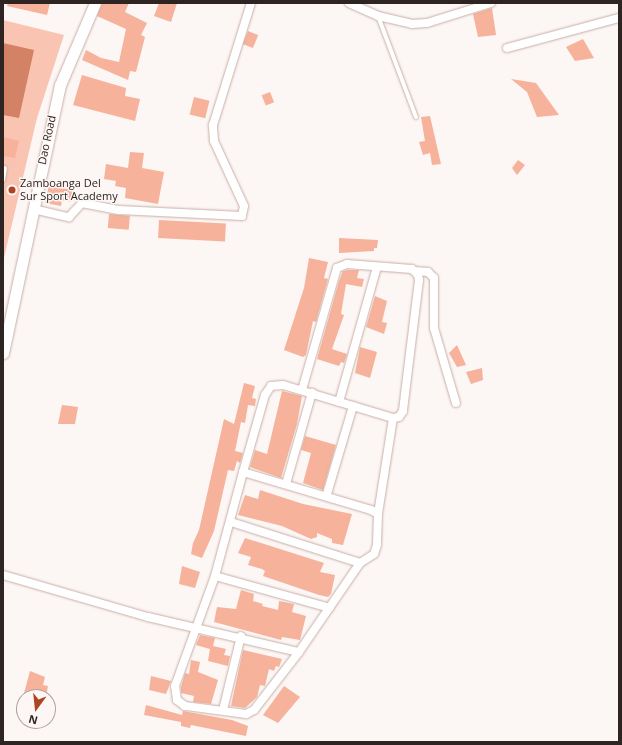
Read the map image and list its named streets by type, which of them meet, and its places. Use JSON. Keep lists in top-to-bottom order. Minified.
{"streets":{"street":["Dao Road"]},"places":["Zamboanga Del Sur Sport Academy"],"north":"bottom"}
